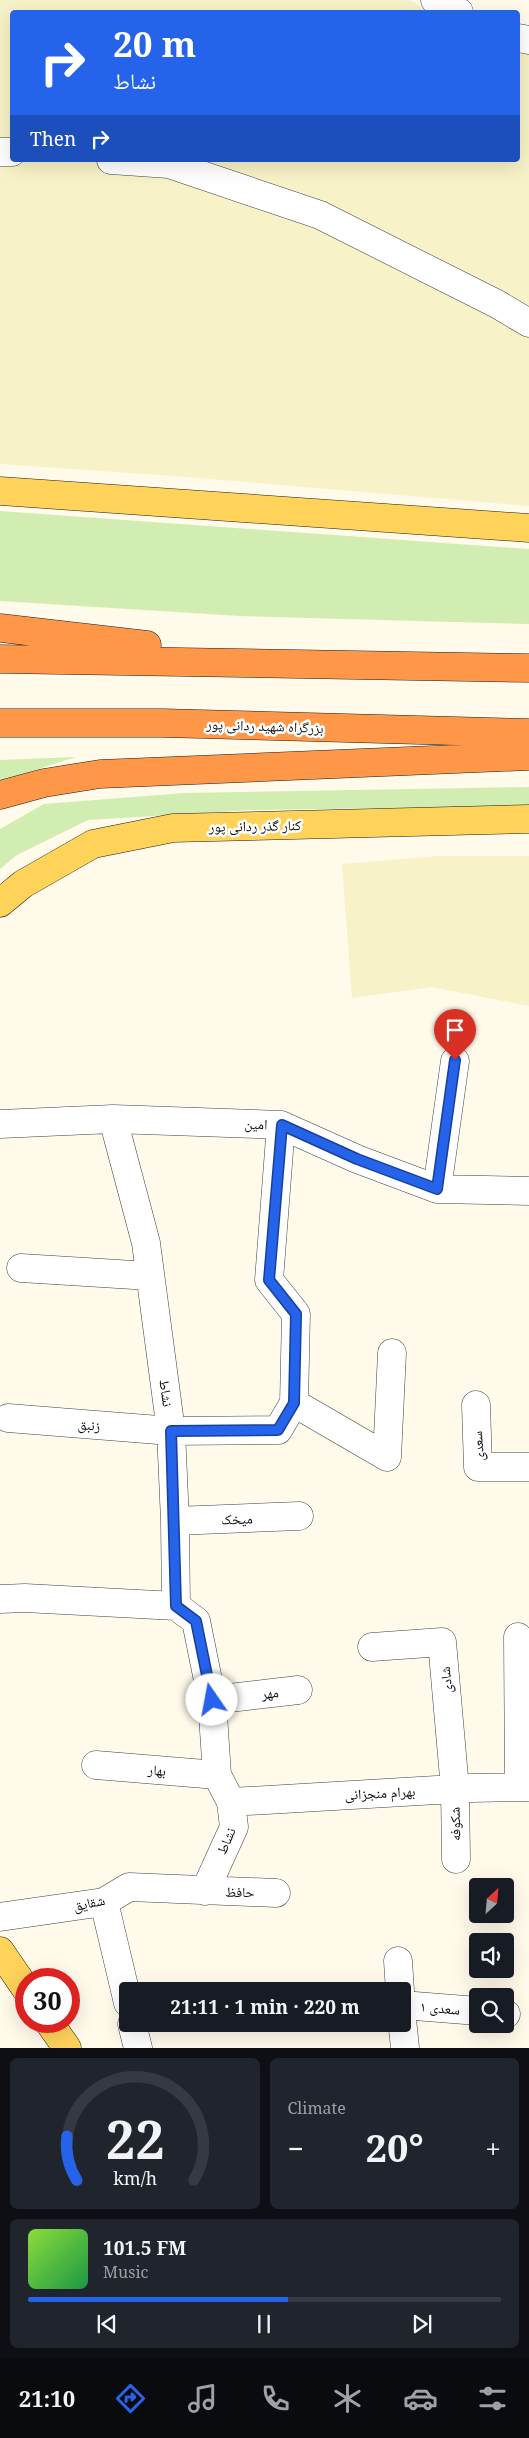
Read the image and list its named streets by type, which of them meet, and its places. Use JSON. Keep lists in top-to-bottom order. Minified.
{"streets":{"highway":["بزرگراه شهید ردانی پور"],"main road":["کنار گذر ردانی پور"],"street":["امین","نشاط","زنبق","سعدی","میخک","شادی","مهر","بهار","بهرام منجزانی","شکوفه","حافظ","شقایق","سعدی ۱"]},"crossings":[["امین","نشاط"],["نشاط","زنبق"],["نشاط","میخک"],["نشاط","مهر"],["نشاط","بهار"],["نشاط","بهرام منجزانی"],["نشاط","حافظ"],["نشاط","شقایق"],["شادی","بهرام منجزانی"],["شادی","شکوفه"],["بهرام منجزانی","شکوفه"],["حافظ","شقایق"]],"north":"top right","page":{"turn":["20 m","نشاط"],"then":"Then","limit":"30","trip":"21:11 · 1 min · 220 m","tile":"Climate","heat":["−","20°","+"],"song":["101.5 FM","Music"],"tabs":"21:10","gauge":["22","km/h"]}}
